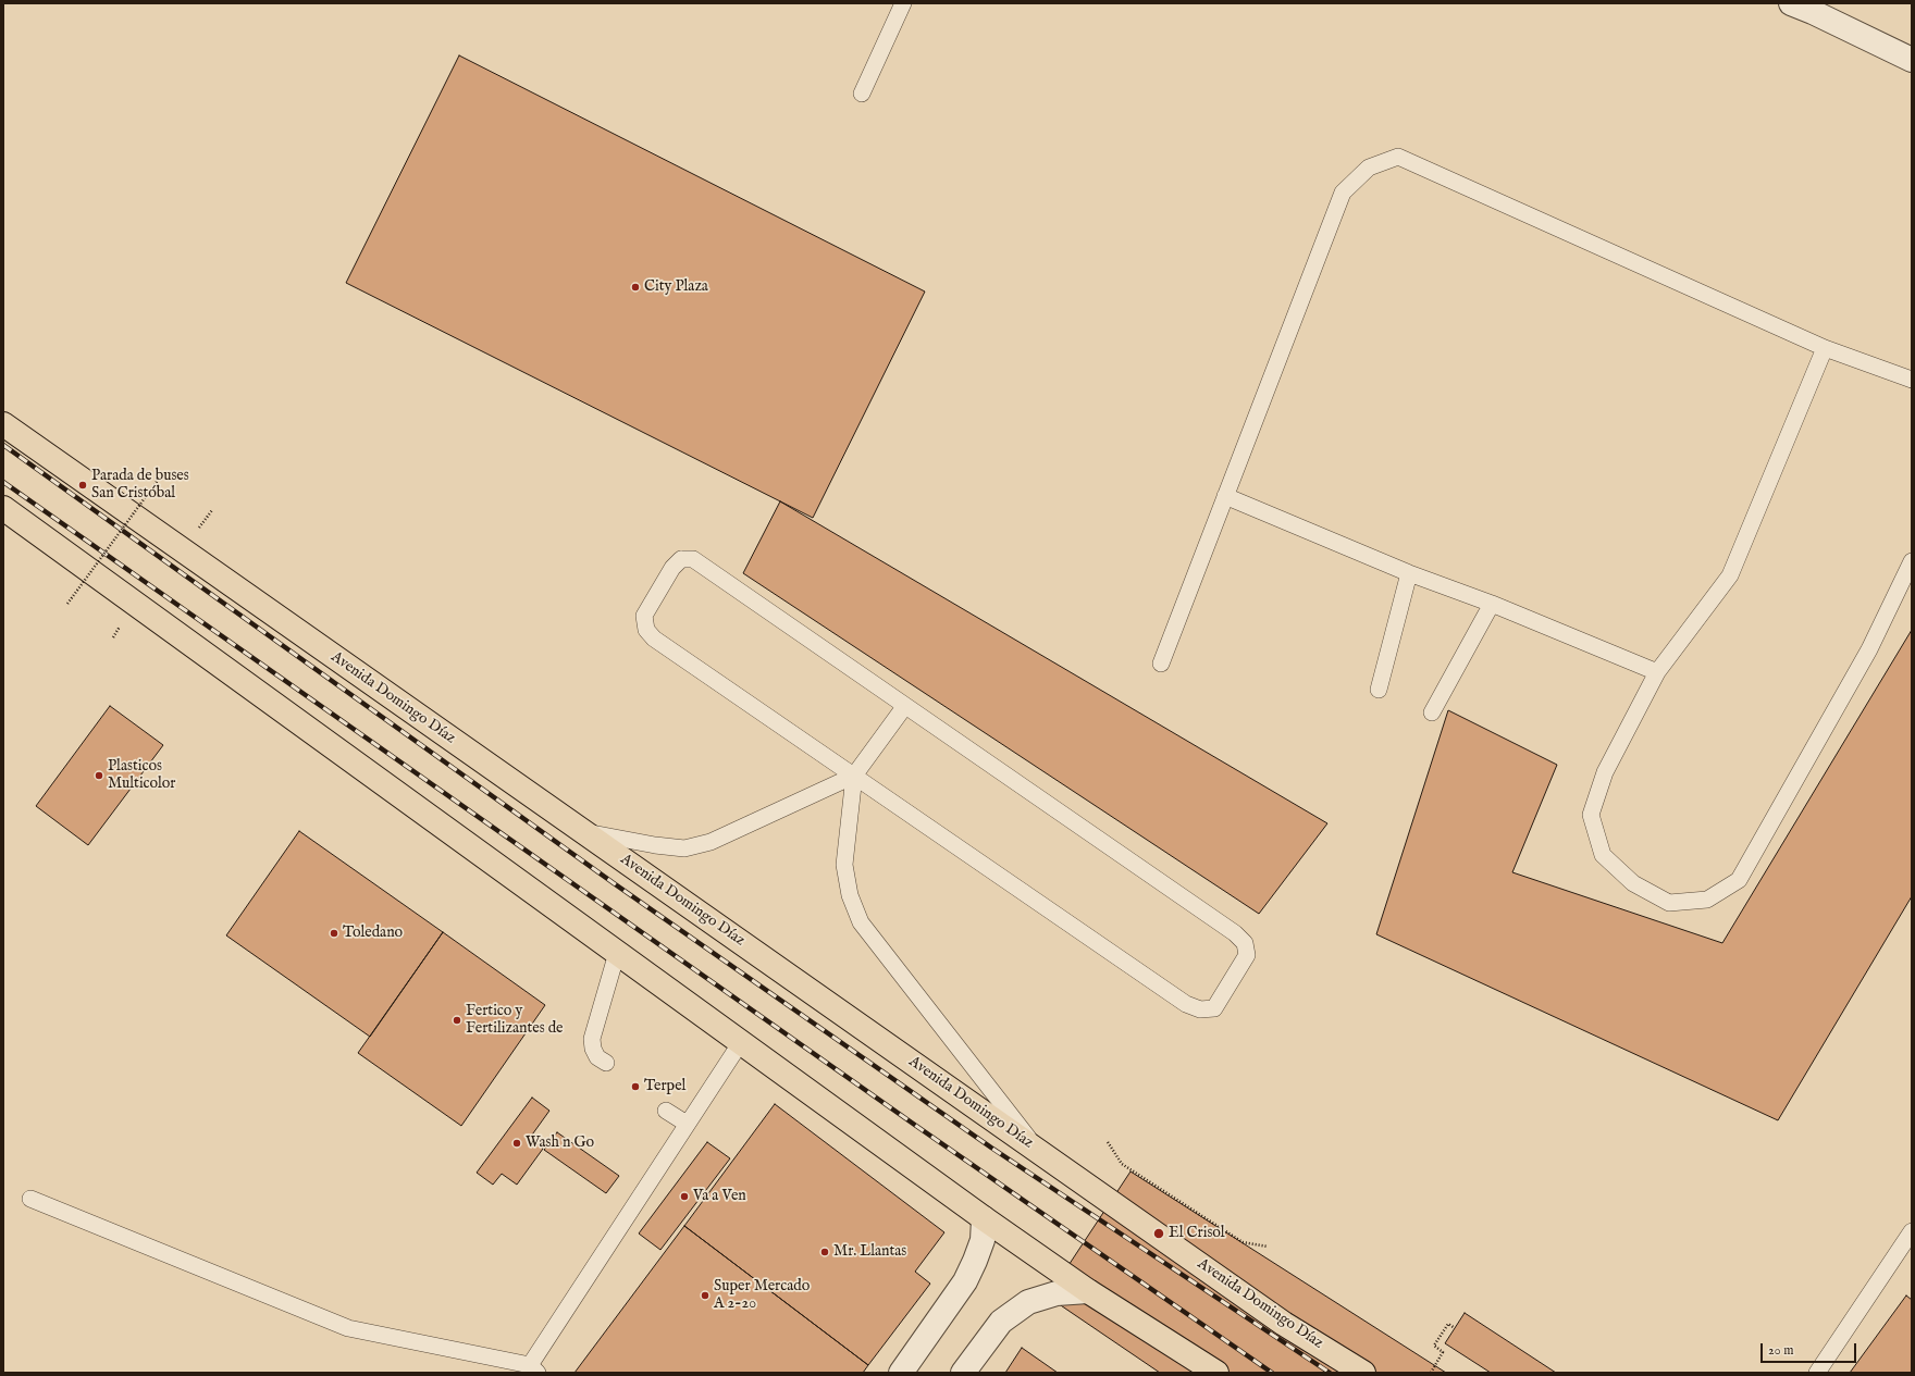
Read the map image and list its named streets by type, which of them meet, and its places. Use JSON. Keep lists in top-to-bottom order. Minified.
{"streets":{"main road":["Avenida Domingo Díaz"]},"places":["City Plaza","Parada de buses San Cristóbal","Plasticos Multicolor","Toledano","Fertico y Fertilizantes de","Terpel","Wash n Go","Va a Ven","El Crisol","Mr. Llantas","Super Mercado A 2-20"],"scale_bar":"20 m"}
